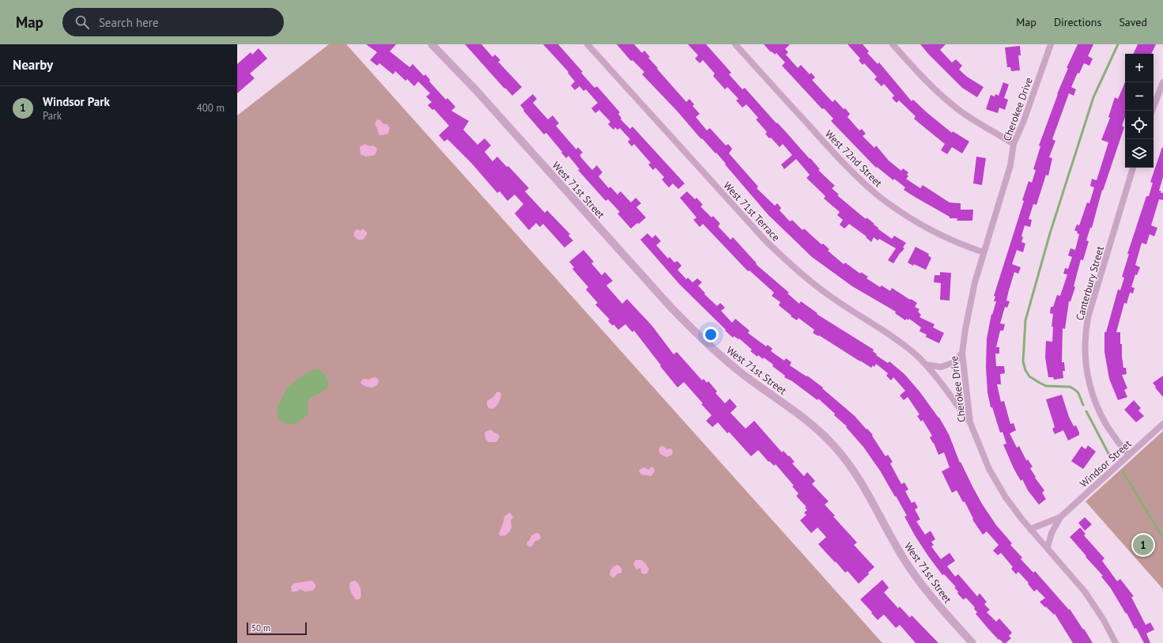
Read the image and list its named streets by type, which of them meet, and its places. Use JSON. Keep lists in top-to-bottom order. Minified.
{"streets":{"street":["Cherokee Drive","West 72nd Street","West 71st Street","West 71st Terrace","Canterbury Street","Windsor Street"]},"crossings":[["Cherokee Drive","West 72nd Street"],["Cherokee Drive","West 71st Terrace"],["Cherokee Drive","Windsor Street"],["Canterbury Street","Windsor Street"]],"scale_bar":"50 m","page":{"header":"Map","search":"Search here","nav":["Map","Directions","Saved"],"heading":"Nearby","map_buttons":["+","−"],"list":[{"mark":"1","name":"Windsor Park","note":"Park","value":"400 m"}],"pins":"1","scale":"50 m"}}
